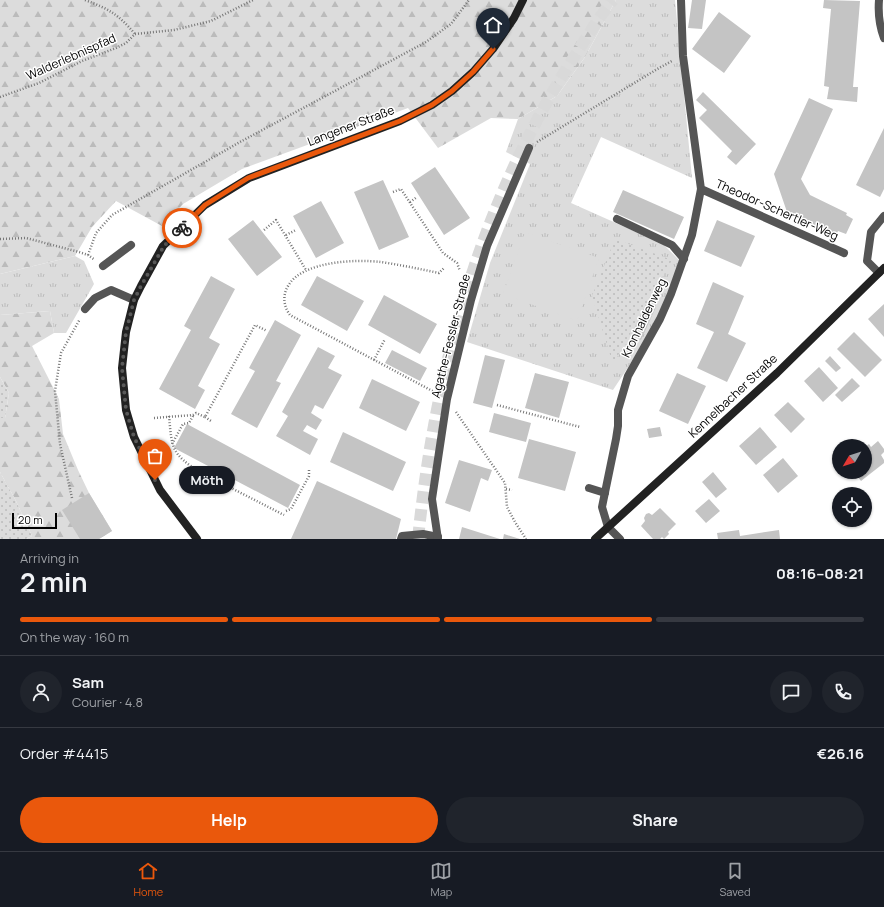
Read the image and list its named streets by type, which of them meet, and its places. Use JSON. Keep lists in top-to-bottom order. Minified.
{"streets":{"main road":["Langener Straße","Kennelbacher Straße"],"street":["Theodor-Schertler-Weg","Kronhaldenweg","Agathe-Fessler-Straße"],"path":["Walderlebnispfad"]},"crossings":[["Theodor-Schertler-Weg","Kronhaldenweg"],["Kronhaldenweg","Kennelbacher Straße"]],"places":["Möth"],"scale_bar":"20 m","north":"bottom left","page":{"bubble":"Möth","scale":"20 m","heading":["2 min","Arriving in","08:16–08:21"],"panel":["Sam","Courier · 4.8","Order #4415","€26.16"],"bar":"On the way · 160 m","buttons":["Help","Share"],"tabs":["Home","Map","Saved"]}}
